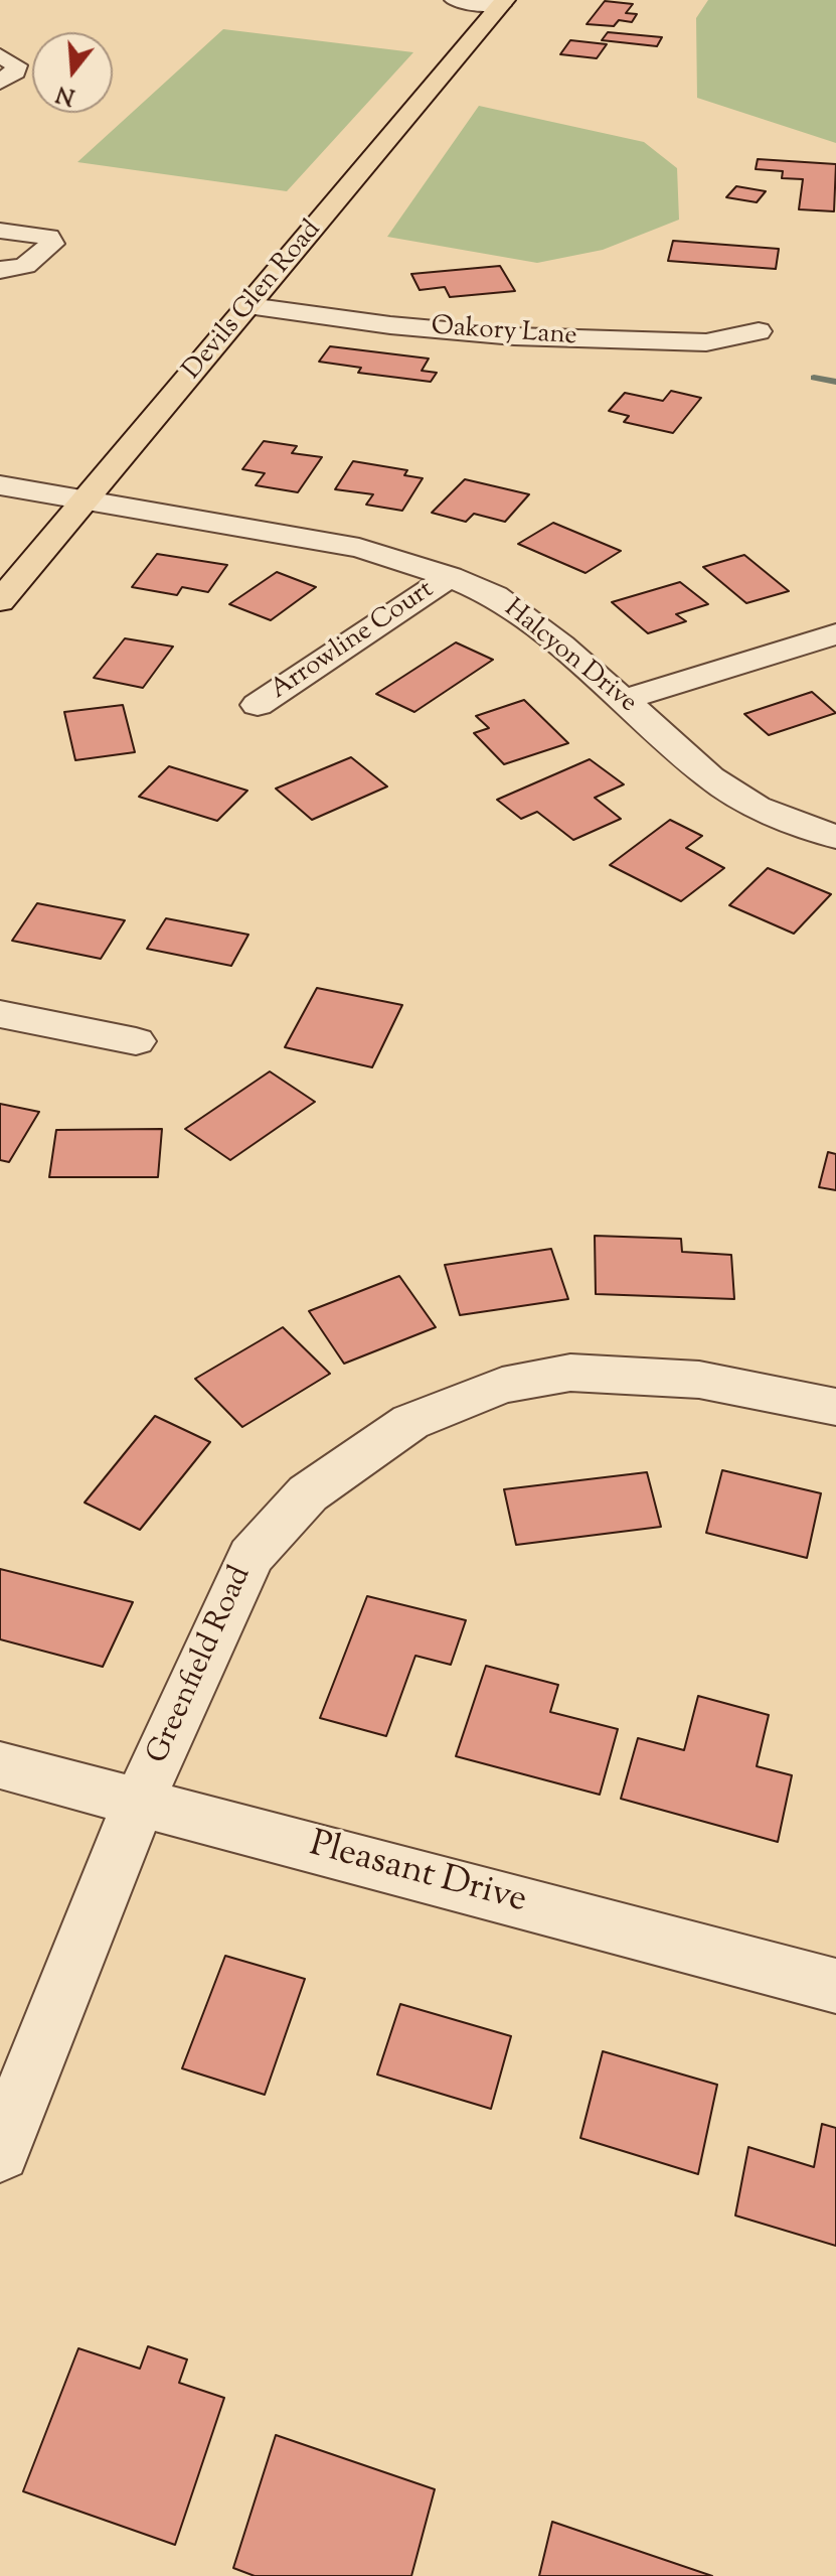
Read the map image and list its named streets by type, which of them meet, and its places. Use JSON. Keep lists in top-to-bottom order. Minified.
{"streets":{"main road":["Devils Glen Road"],"street":["Oakory Lane","Arrowline Court","Halcyon Drive","Greenfield Road","Pleasant Drive"]},"crossings":[["Devils Glen Road","Oakory Lane"],["Devils Glen Road","Halcyon Drive"],["Arrowline Court","Halcyon Drive"],["Greenfield Road","Pleasant Drive"]],"north":"bottom"}
